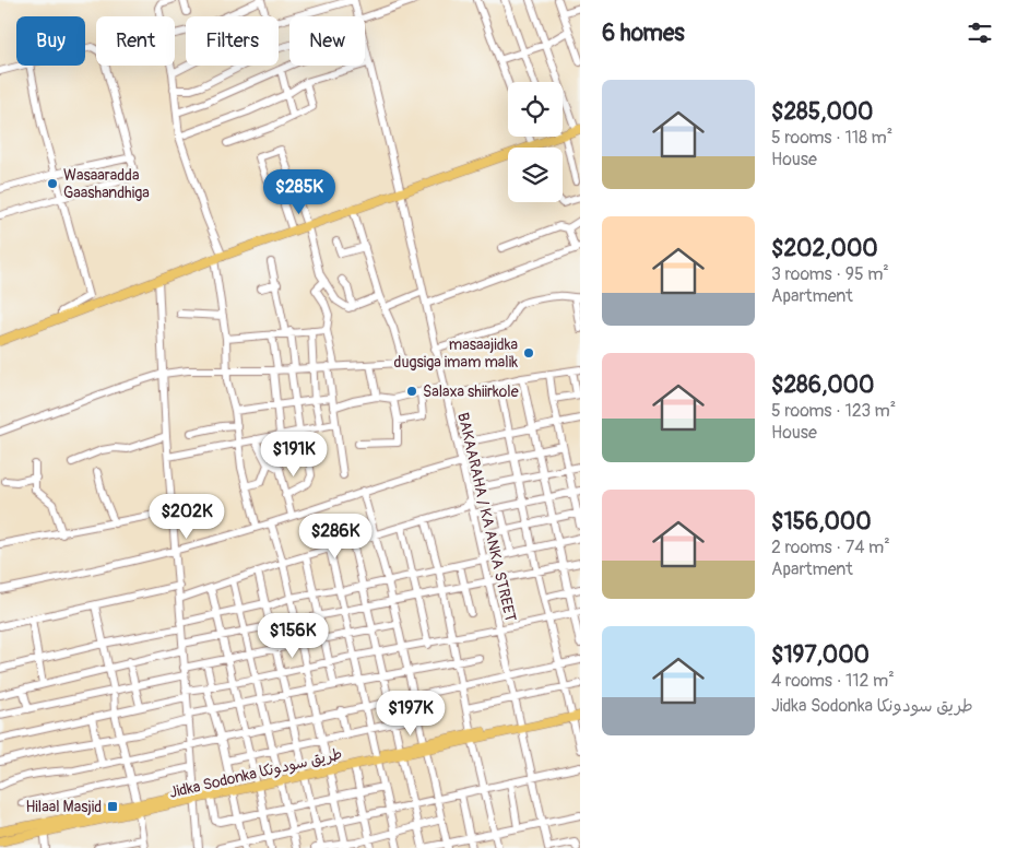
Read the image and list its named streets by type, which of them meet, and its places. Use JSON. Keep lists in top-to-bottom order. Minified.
{"streets":{"main road":["Jidka Sodonka طريق سودونكا"],"street":["BAKAARAHA / KA ANKA STREET"]},"crossings":[["BAKAARAHA / KA ANKA STREET","Jidka Sodonka طريق سودونكا"]],"places":{"other":["Wasaaradda Gaashandhiga","masaajidka dugsiga imam malik","Salaxa shiirkole"],"transit":["Hilaal Masjid"]},"page":{"heading":"6 homes","chip":["Buy","Rent","Filters","New"],"list":[{"name":"$285,000","note":"5 rooms · 118 m² · House"},{"name":"$202,000","note":"3 rooms · 95 m² · Apartment"},{"name":"$286,000","note":"5 rooms · 123 m² · House"},{"name":"$156,000","note":"2 rooms · 74 m² · Apartment"},{"name":"$197,000","note":"4 rooms · 112 m² · Jidka Sodonka طريق سودونكا"}],"price":["$285K","$191K","$202K","$286K","$156K","$197K"]}}
